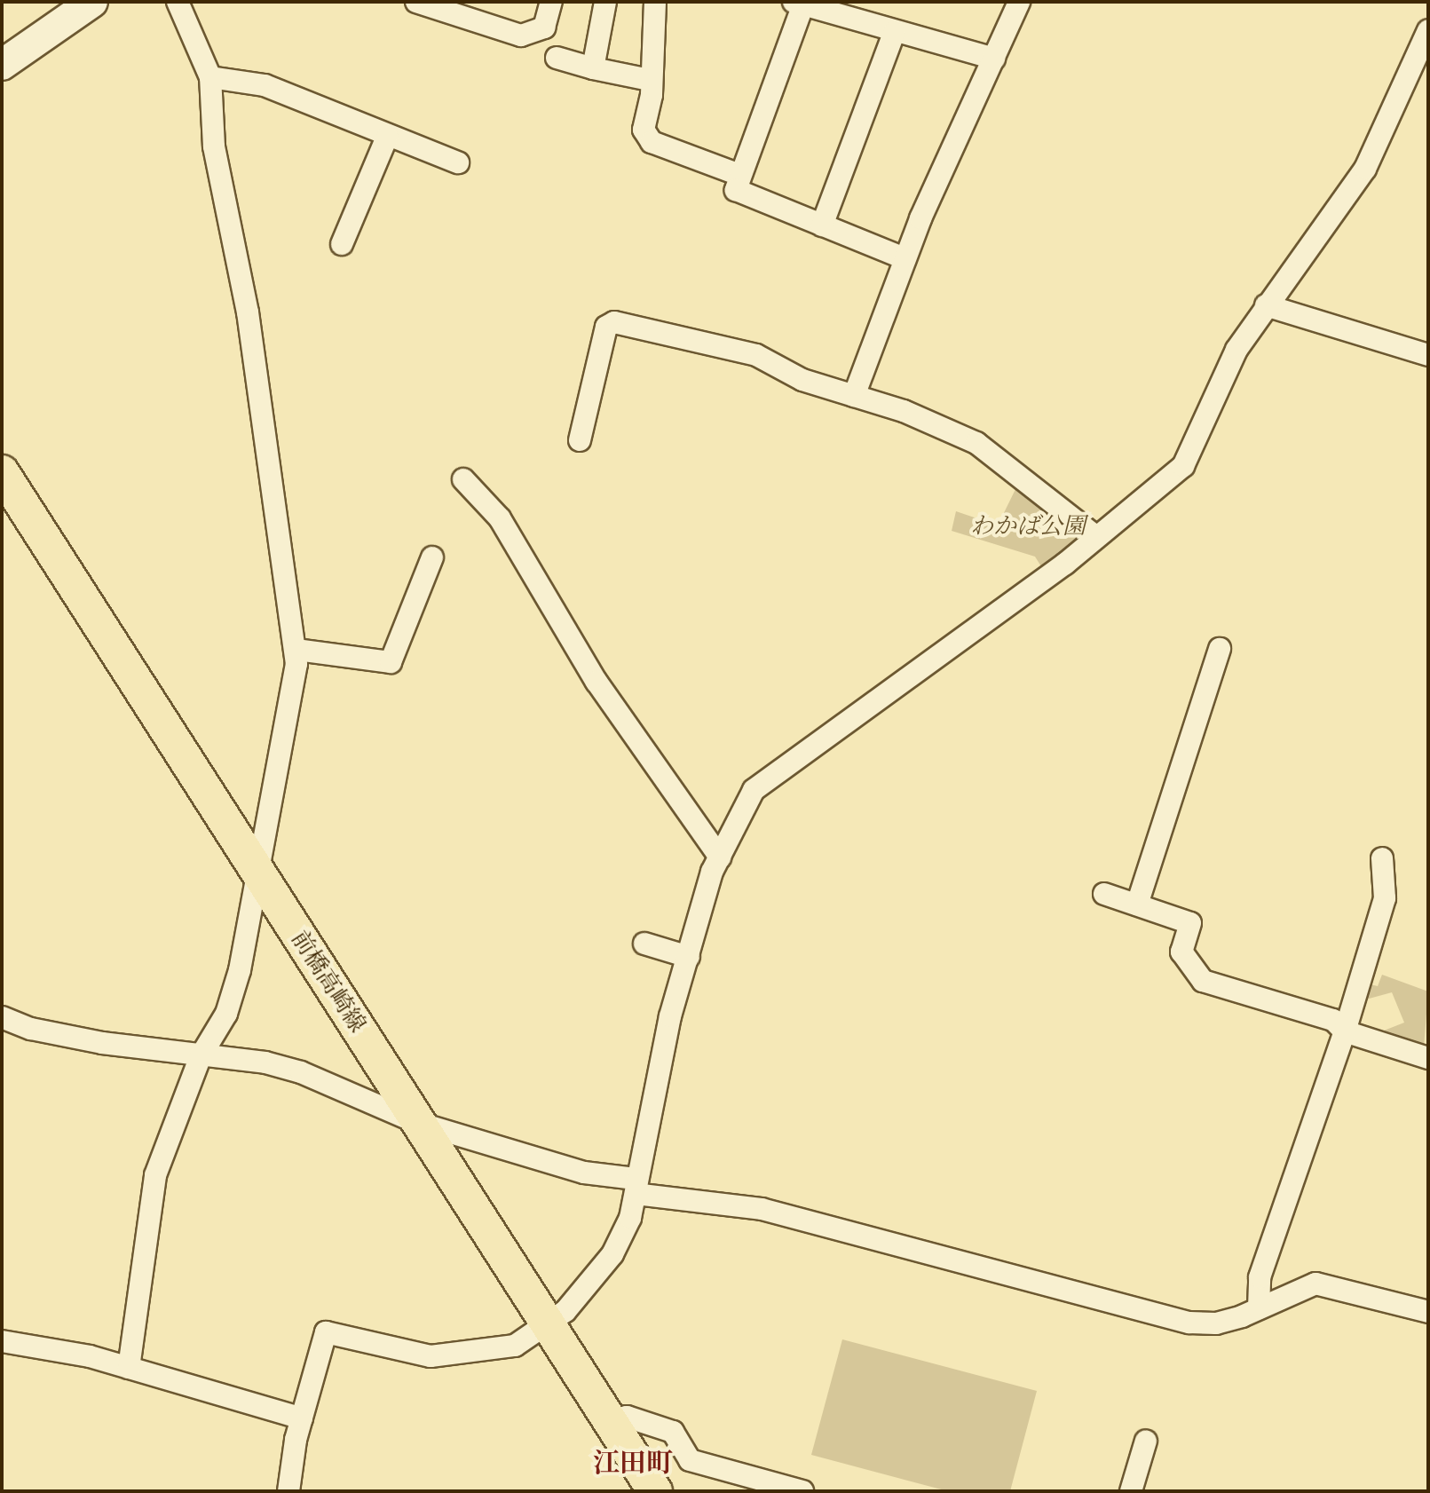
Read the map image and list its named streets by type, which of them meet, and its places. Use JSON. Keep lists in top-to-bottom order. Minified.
{"streets":{"main road":["前橋高崎線"]},"districts":["江田町"],"parks":["わかば公園"]}
